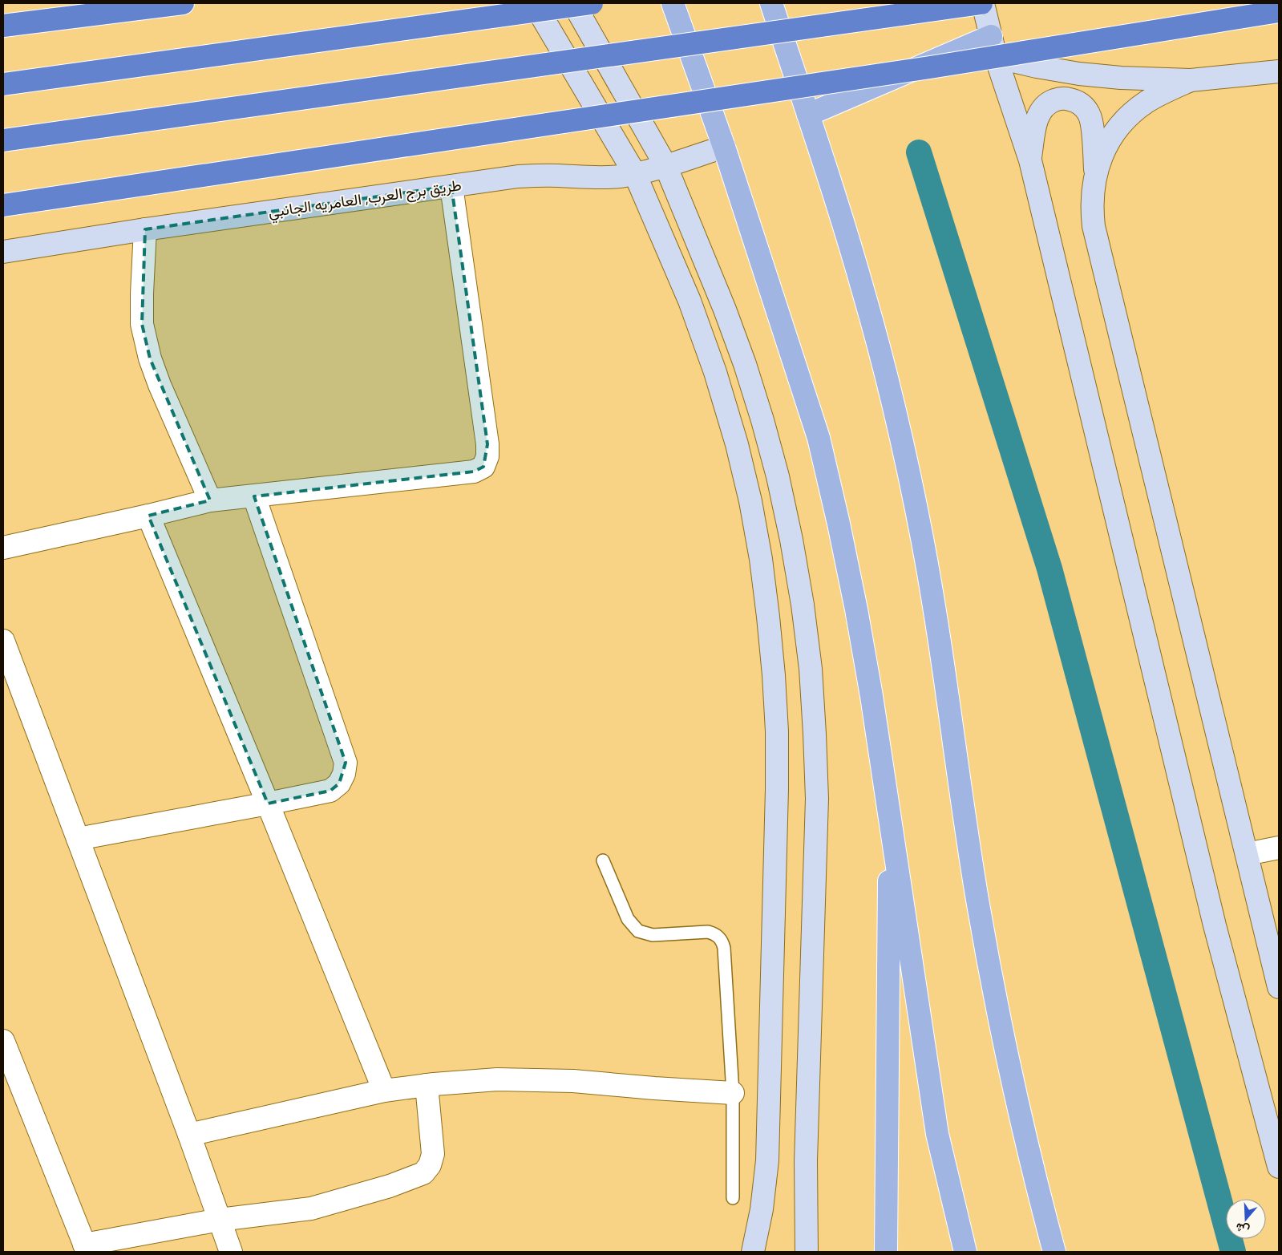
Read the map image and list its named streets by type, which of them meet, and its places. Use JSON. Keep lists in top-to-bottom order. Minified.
{"streets":{"street":["طريق برج العرب, العامريه الجانبي"]},"north":"bottom"}
